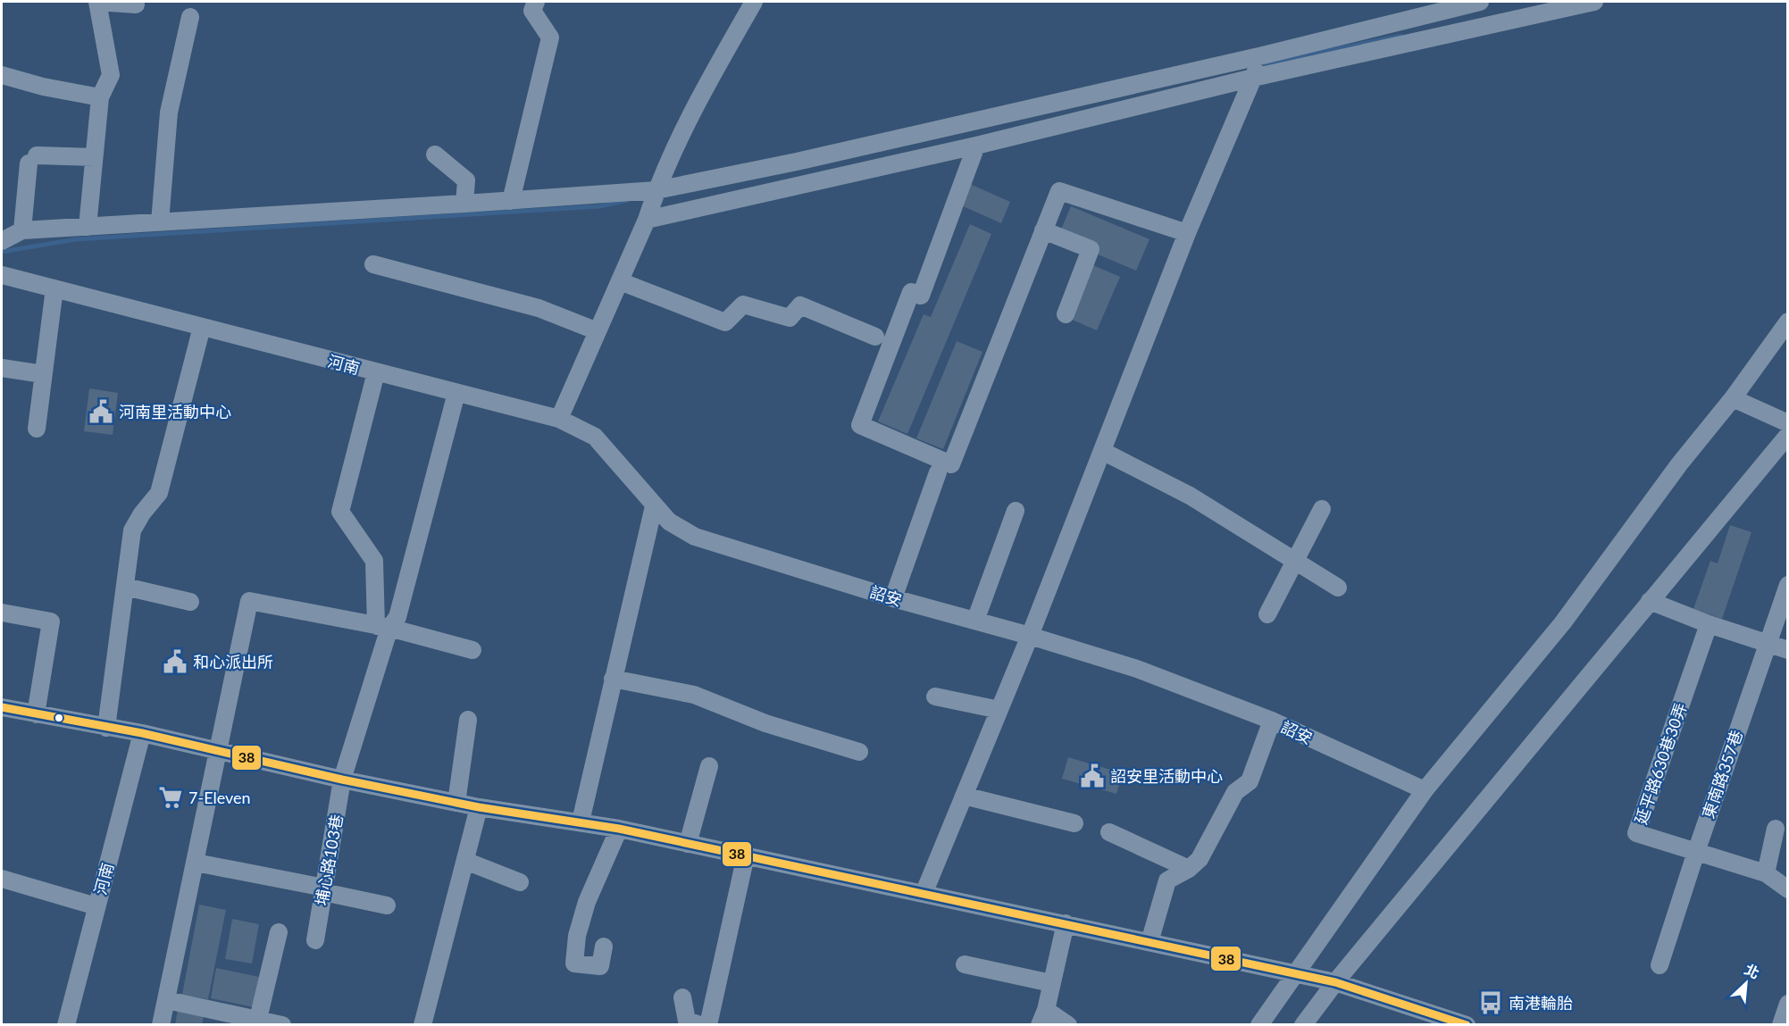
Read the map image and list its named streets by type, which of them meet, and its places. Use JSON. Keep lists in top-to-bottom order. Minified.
{"streets":{"street":["河南","詔安","延平路630巷30弄","東南路357巷","埔心路103巷"]},"crossings":[["河南","詔安"],["延平路630巷30弄","東南路357巷"]],"places":{"public building":["河南里活動中心","和心派出所","詔安里活動中心"],"supermarket":["7-Eleven"],"bus stop":["南港輪胎"]},"lines":["transit line 38"],"north":"top right"}
